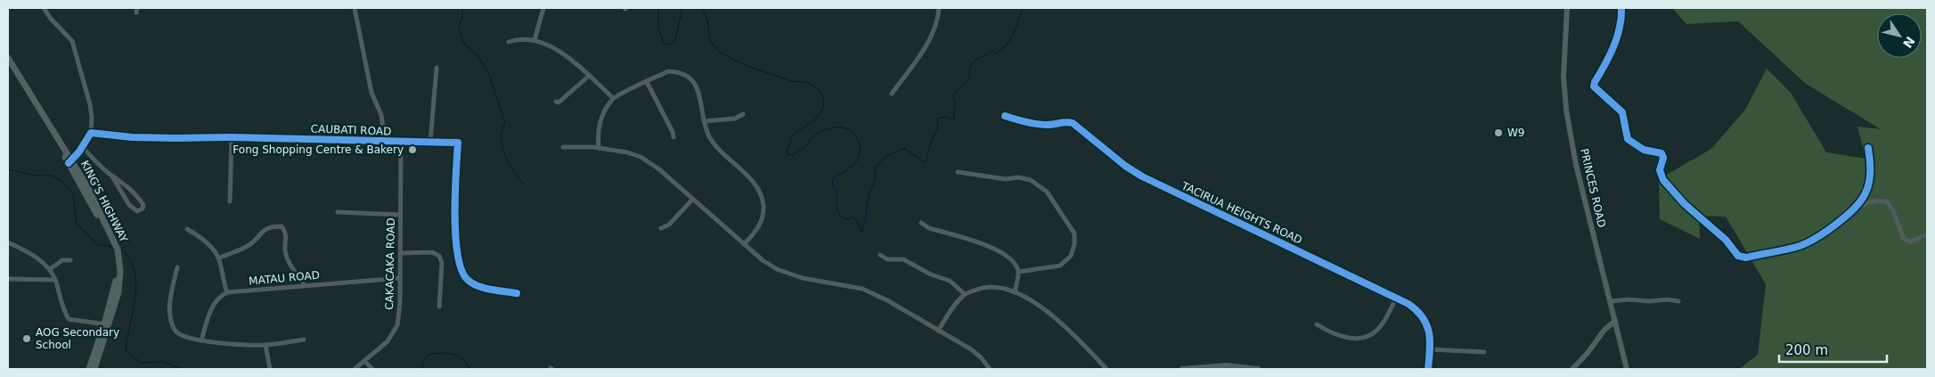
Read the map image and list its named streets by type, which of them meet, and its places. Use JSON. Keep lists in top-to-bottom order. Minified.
{"streets":{"highway":["KING'S HIGHWAY"],"main road":["PRINCES ROAD"],"street":["CAUBATI ROAD","TACIRUA HEIGHTS ROAD","CAKACAKA ROAD","MATAU ROAD"]},"crossings":[["CAUBATI ROAD","CAKACAKA ROAD"],["CAKACAKA ROAD","MATAU ROAD"]],"places":["W9","Fong Shopping Centre & Bakery","AOG Secondary School"],"scale_bar":"200 m","north":"bottom right"}
